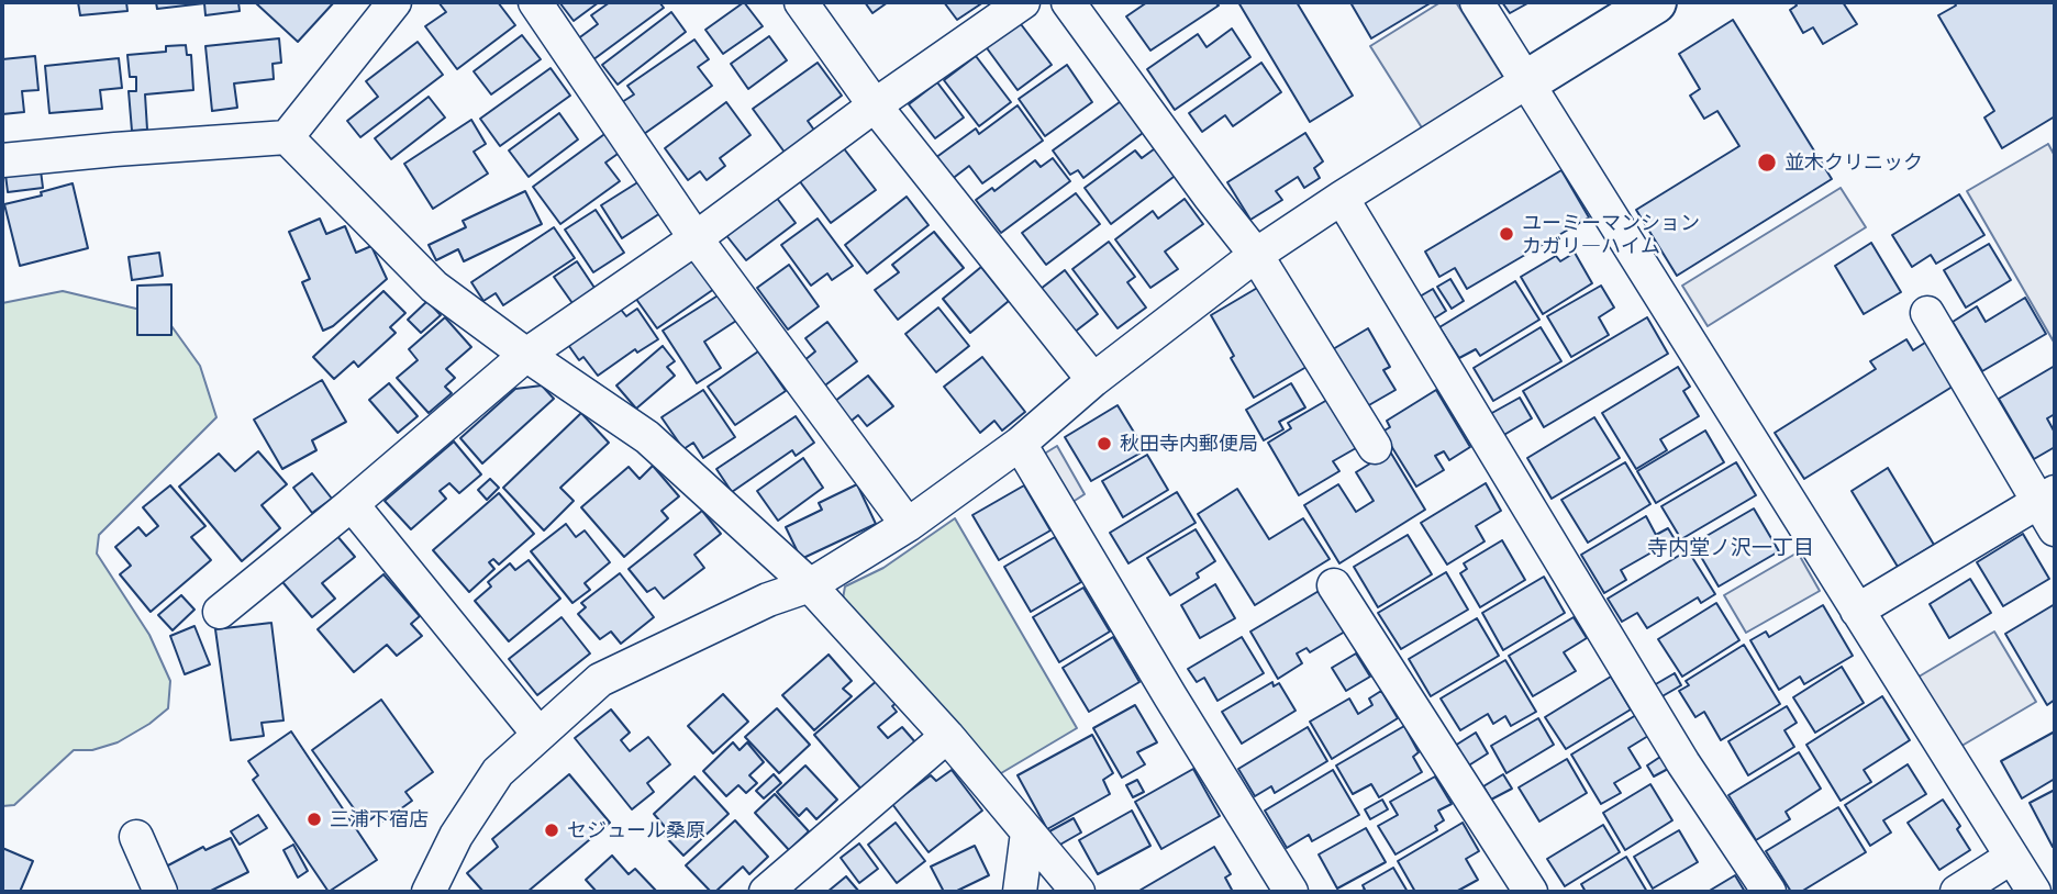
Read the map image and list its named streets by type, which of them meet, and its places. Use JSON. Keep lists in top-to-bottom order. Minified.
{"districts":["寺内堂ノ沢一丁目"],"places":["並木クリニック","ユーミーマンション カガリ―ハイム","秋田寺内郵便局","三浦下宿店","セジュール桑原"]}
